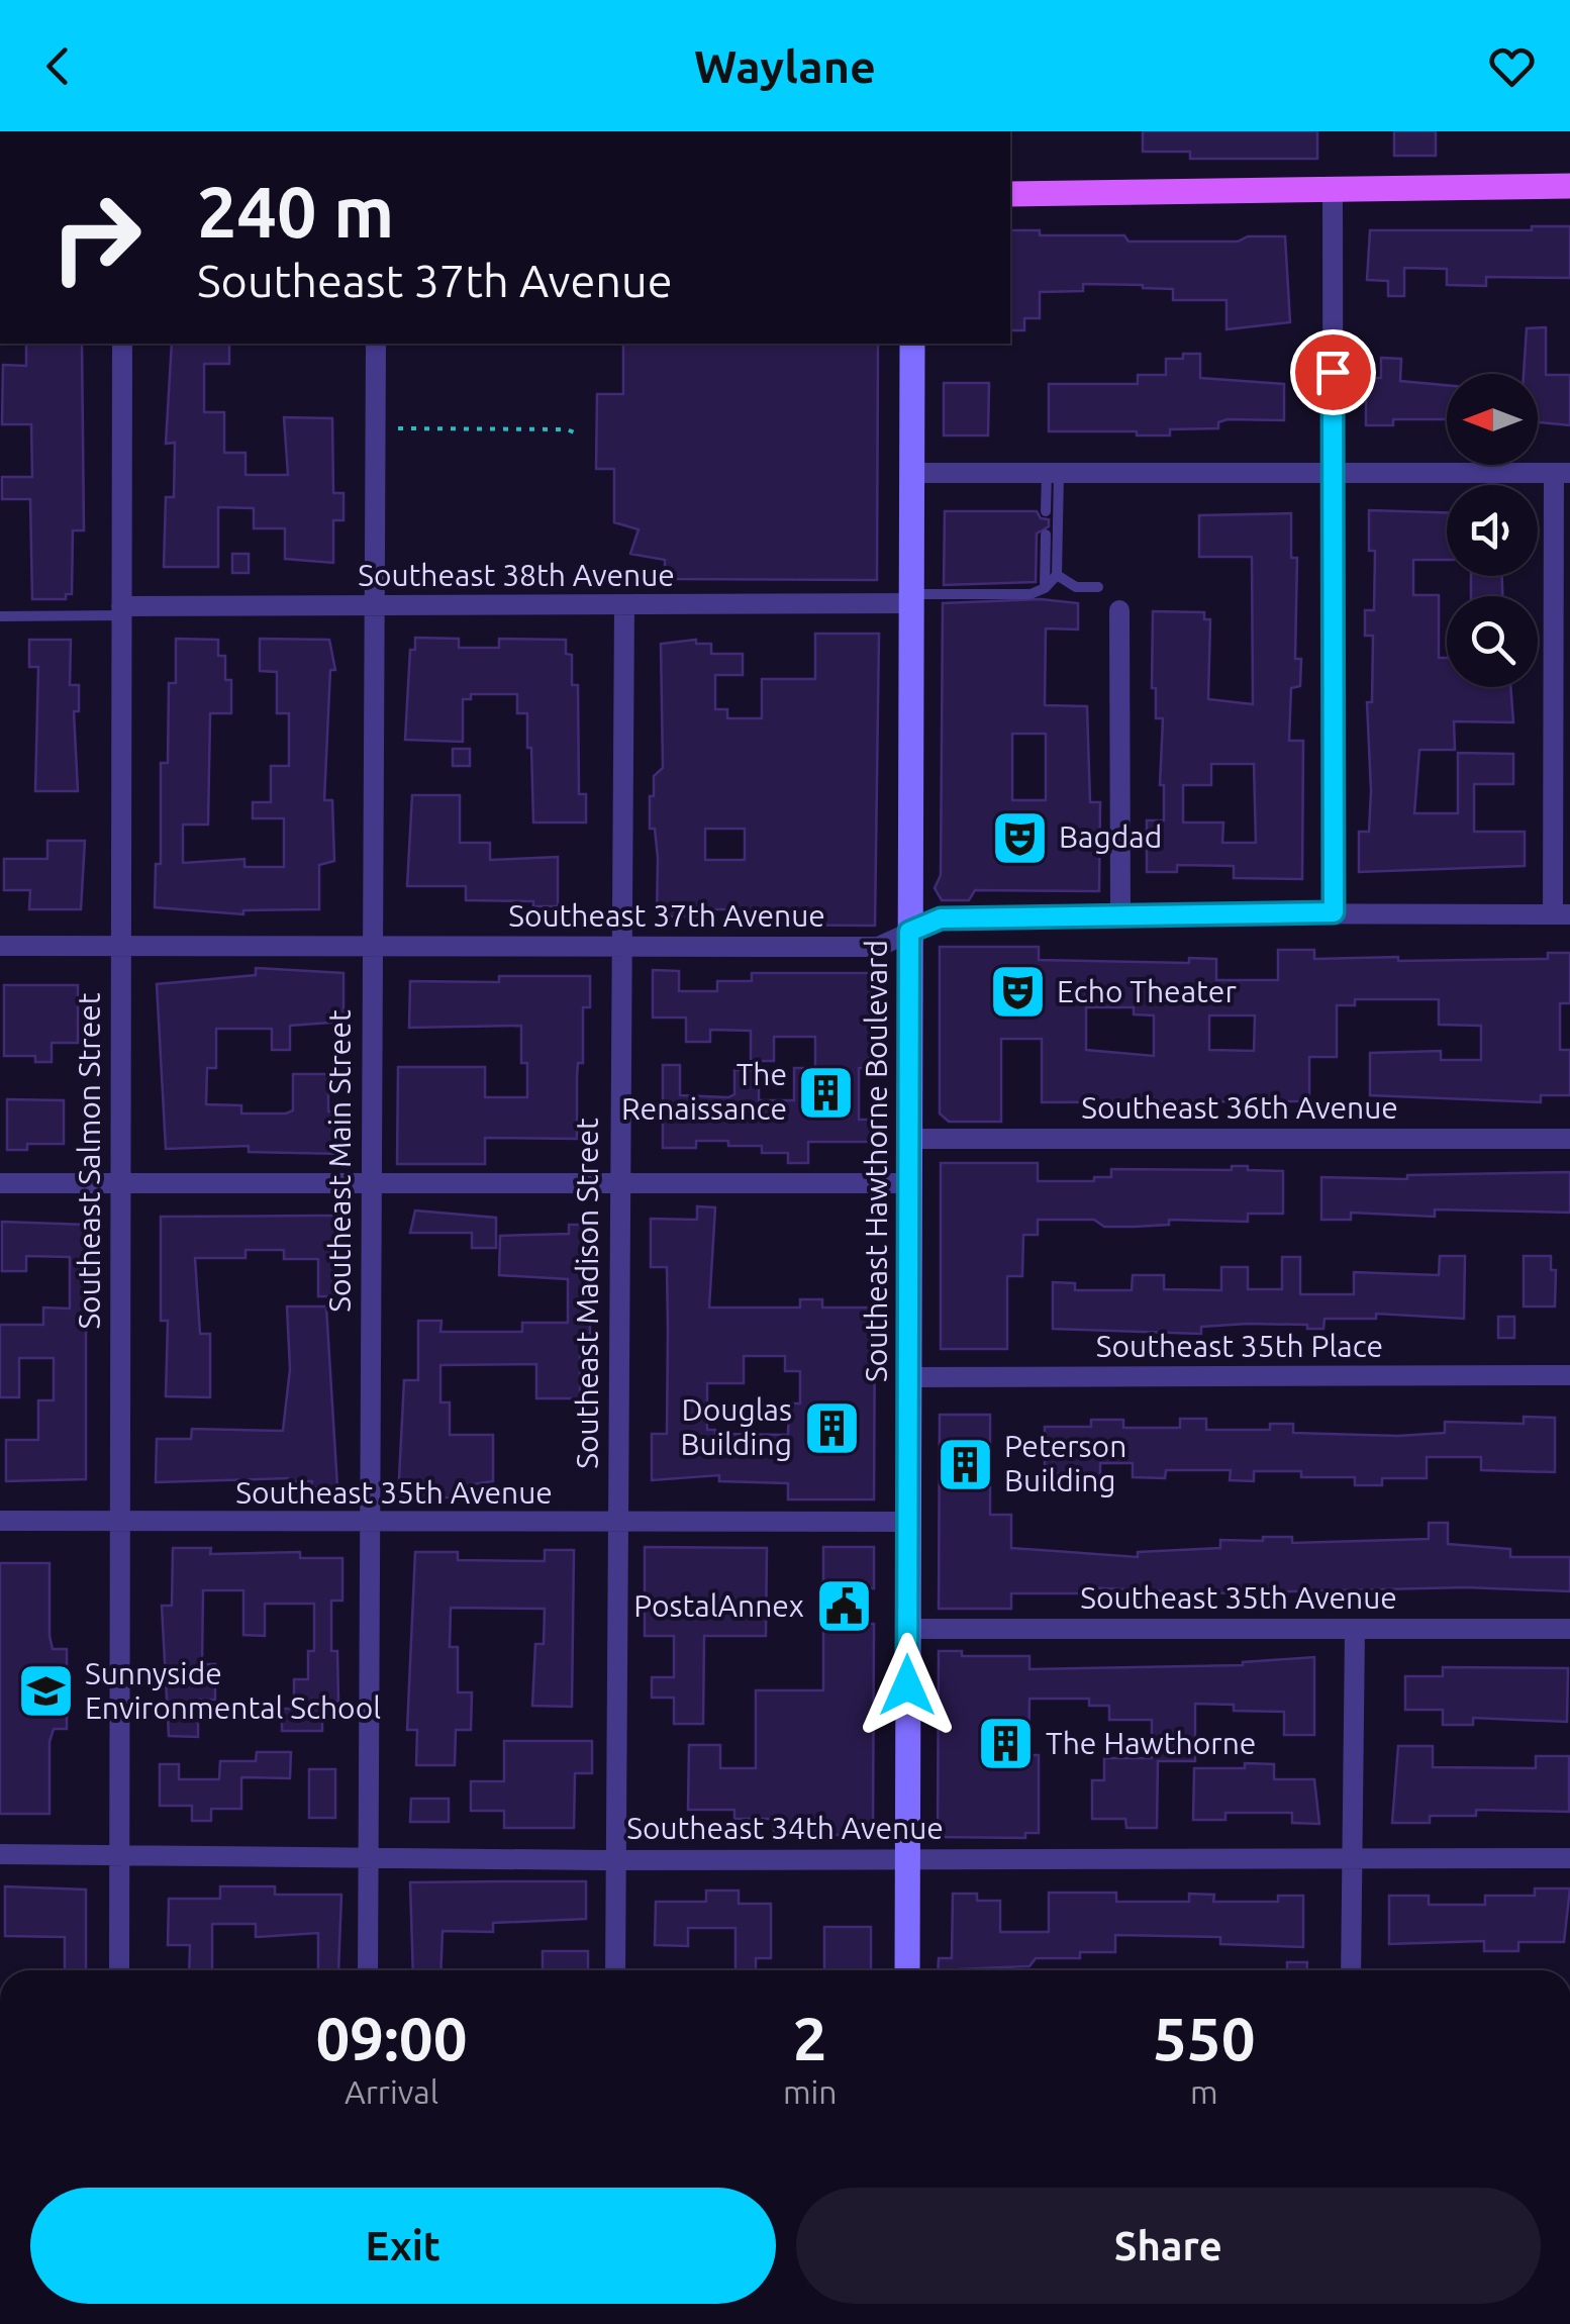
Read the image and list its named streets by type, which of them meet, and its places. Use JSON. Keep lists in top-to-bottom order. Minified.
{"streets":{"main road":["Southeast Hawthorne Boulevard"],"street":["Southeast 38th Avenue","Southeast 37th Avenue","Southeast 36th Avenue","Southeast Salmon Street","Southeast Main Street","Southeast Madison Street","Southeast 35th Place","Southeast 35th Avenue","Southeast 34th Avenue"]},"crossings":[["Southeast 38th Avenue","Southeast Salmon Street"],["Southeast 38th Avenue","Southeast Main Street"],["Southeast 38th Avenue","Southeast Hawthorne Boulevard"],["Southeast 38th Avenue","Southeast Madison Street"],["Southeast 37th Avenue","Southeast Salmon Street"],["Southeast 37th Avenue","Southeast Main Street"],["Southeast 37th Avenue","Southeast Hawthorne Boulevard"],["Southeast 37th Avenue","Southeast Madison Street"],["Southeast 36th Avenue","Southeast Hawthorne Boulevard"],["Southeast Salmon Street","Southeast 35th Avenue"],["Southeast Salmon Street","Southeast 34th Avenue"],["Southeast Main Street","Southeast 35th Avenue"],["Southeast Main Street","Southeast 34th Avenue"],["Southeast Hawthorne Boulevard","Southeast 35th Place"],["Southeast Hawthorne Boulevard","Southeast 35th Avenue"],["Southeast Hawthorne Boulevard","Southeast 34th Avenue"],["Southeast Madison Street","Southeast 35th Avenue"],["Southeast Madison Street","Southeast 34th Avenue"]],"places":{"theatre":["Bagdad","Echo Theater"],"building":["The Renaissance","Douglas Building","Peterson Building","The Hawthorne"],"public building":["PostalAnnex"],"school or university":["Sunnyside Environmental School"]},"north":"left","page":{"header":"Waylane","turn":["240 m","Southeast 37th Avenue"],"eta":["09:00","Arrival","2","min","550","m"],"buttons":["Exit","Share"]}}
